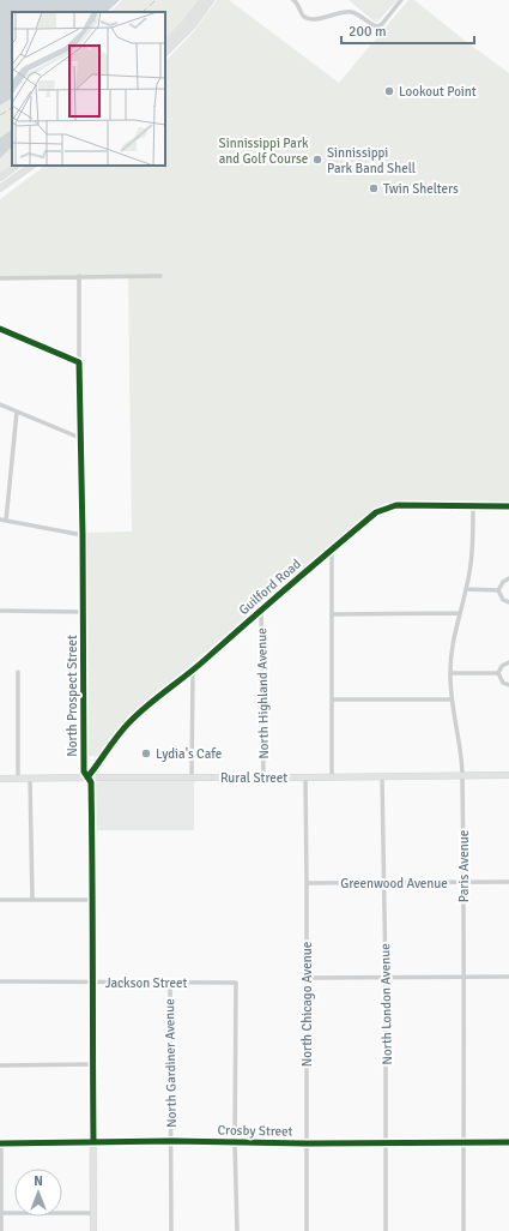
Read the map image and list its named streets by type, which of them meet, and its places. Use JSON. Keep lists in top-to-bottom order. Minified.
{"streets":{"street":["Guilford Road","North Highland Avenue","North Prospect Street","Rural Street","Paris Avenue","Greenwood Avenue","Jackson Street","North Chicago Avenue","North London Avenue","North Gardiner Avenue","Crosby Street"]},"crossings":[["Guilford Road","North Highland Avenue"],["Guilford Road","North Prospect Street"],["Guilford Road","Rural Street"],["Guilford Road","Paris Avenue"],["North Highland Avenue","Rural Street"],["North Prospect Street","Rural Street"],["North Prospect Street","Jackson Street"],["North Prospect Street","Crosby Street"],["Rural Street","Paris Avenue"],["Rural Street","North Chicago Avenue"],["Rural Street","North London Avenue"],["Paris Avenue","Greenwood Avenue"],["Paris Avenue","Crosby Street"],["Greenwood Avenue","North Chicago Avenue"],["Greenwood Avenue","North London Avenue"],["Jackson Street","North Gardiner Avenue"],["Jackson Street","Crosby Street"],["North Chicago Avenue","Crosby Street"],["North London Avenue","Crosby Street"],["North Gardiner Avenue","Crosby Street"]],"parks":["Sinnissippi Park and Golf Course"],"places":["Lookout Point","Sinnissippi Park Band Shell","Twin Shelters","Lydia's Cafe"],"scale_bar":"200 m","north":"top"}
